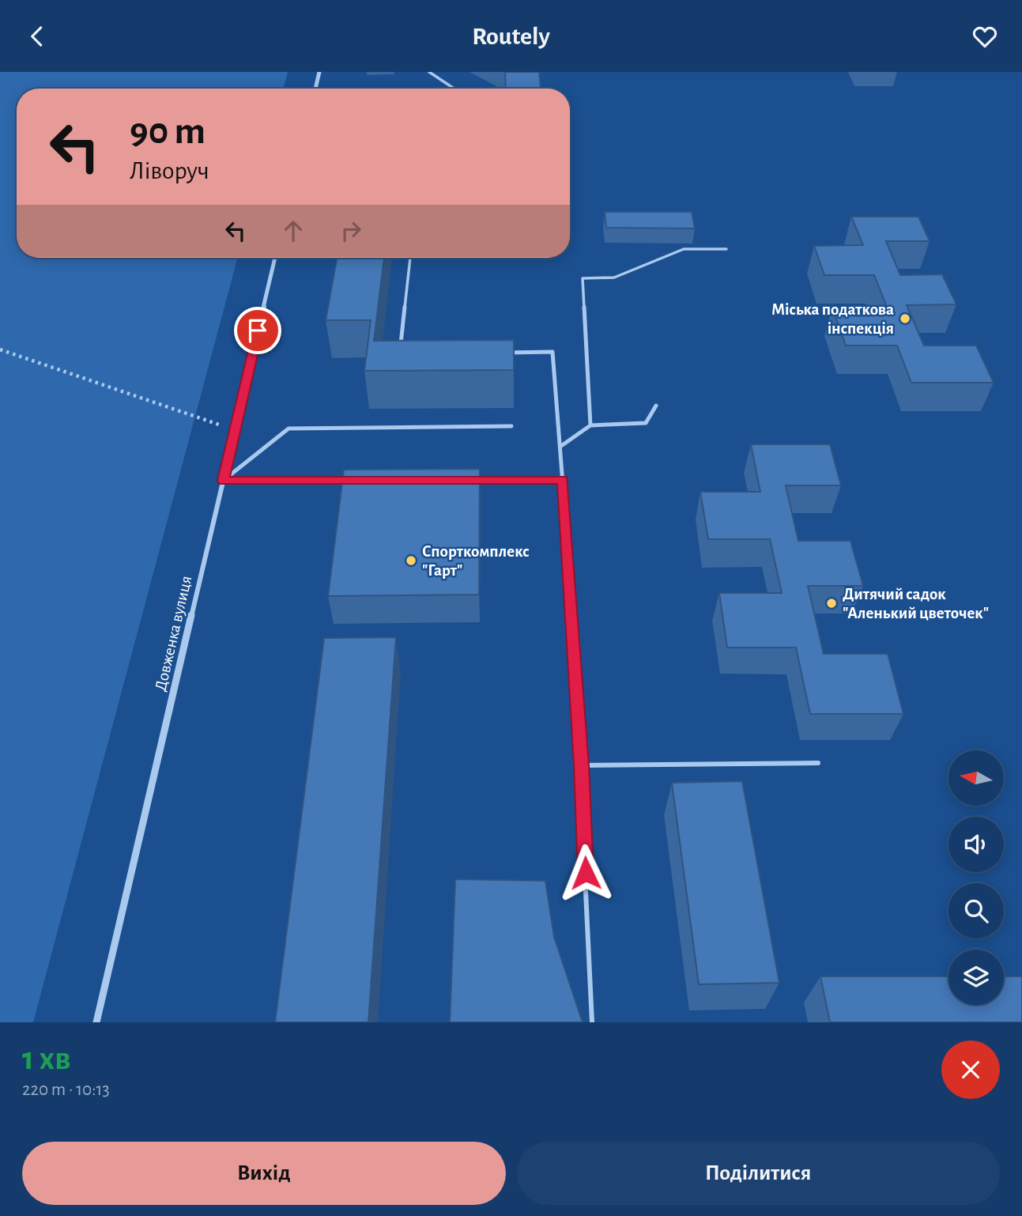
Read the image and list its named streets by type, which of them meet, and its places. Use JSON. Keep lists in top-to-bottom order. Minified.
{"streets":{"street":["Довженка вулиця"]},"places":["Міська податкова інспекція","Спорткомплекс \"Гарт\"","Дитячий садок \"Аленький цветочек\""],"north":"left","page":{"header":"Routely","turn":["90 m","Ліворуч"],"heading":["1 хв","220 m · 10:13"],"buttons":["Вихід","Поділитися"]}}
